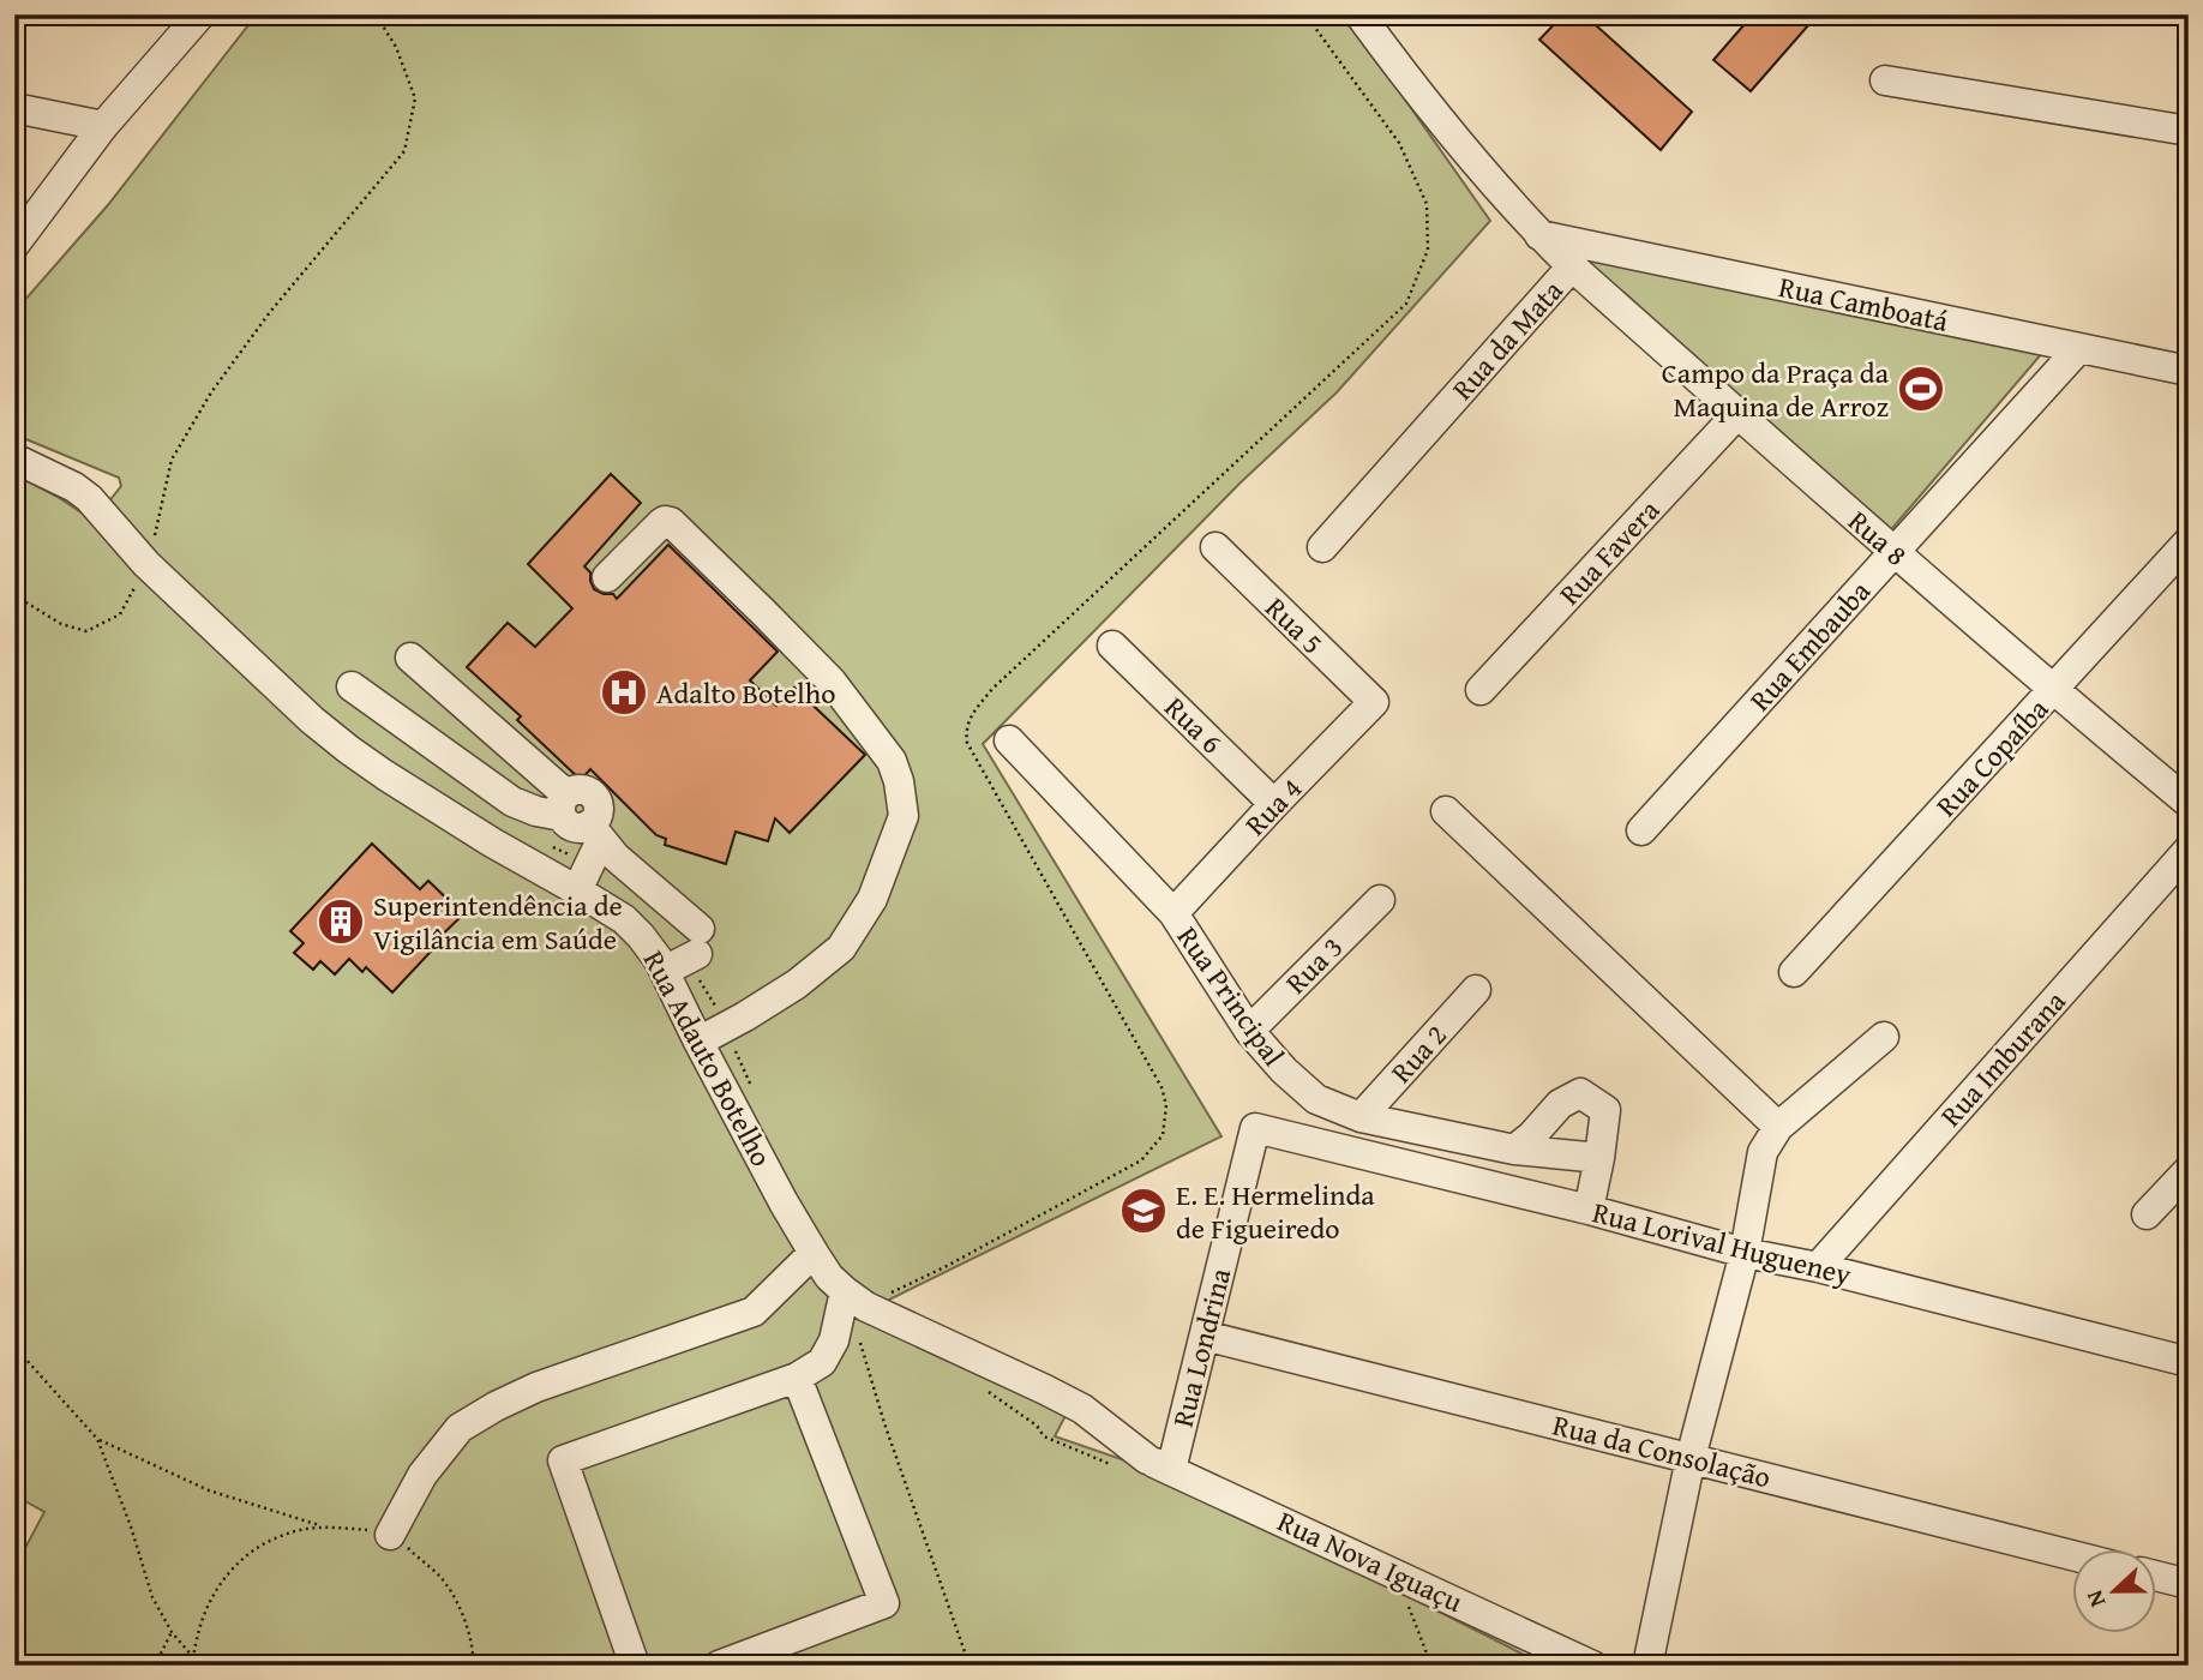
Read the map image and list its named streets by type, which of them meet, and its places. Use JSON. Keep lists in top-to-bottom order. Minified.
{"streets":{"street":["Rua Camboatá","Rua da Mata","Rua 8","Rua Favera","Rua 5","Rua Embauba","Rua 6","Rua Copaíba","Rua 4","Rua 3","Rua Principal","Rua 2","Rua Adauto Botelho","Rua Imburana","Rua Lorival Hugueney","Rua Londrina","Rua da Consolação","Rua Nova Iguaçu"]},"crossings":[["Rua Camboatá","Rua da Mata"],["Rua Camboatá","Rua Embauba"],["Rua da Mata","Rua 8"],["Rua 8","Rua Favera"],["Rua 8","Rua Embauba"],["Rua 8","Rua Copaíba"],["Rua 5","Rua 4"],["Rua 6","Rua 4"],["Rua 4","Rua Principal"],["Rua 3","Rua Principal"],["Rua Principal","Rua 2"],["Rua Adauto Botelho","Rua Nova Iguaçu"],["Rua Imburana","Rua Lorival Hugueney"],["Rua Lorival Hugueney","Rua Londrina"],["Rua Londrina","Rua da Consolação"],["Rua Londrina","Rua Nova Iguaçu"]],"places":{"sports":["Campo da Praça da Maquina de Arroz"],"hospital":["Adalto Botelho"],"building":["Superintendência de Vigilância em Saúde"],"school or university":["E. E. Hermelinda de Figueiredo"]},"north":"left"}
